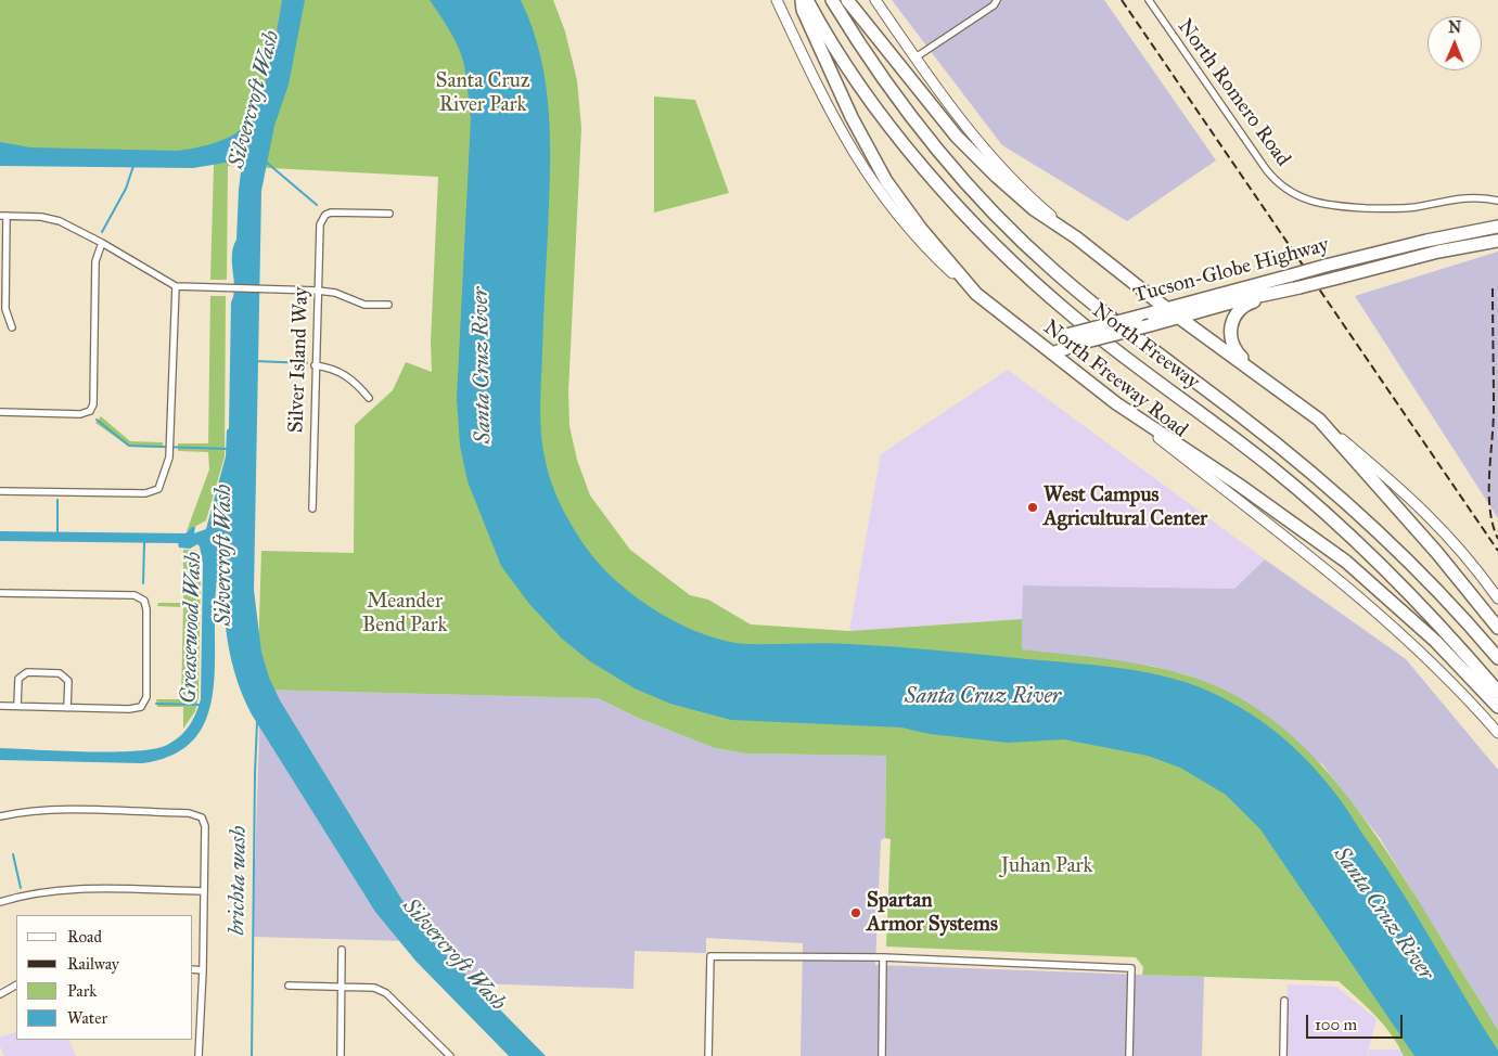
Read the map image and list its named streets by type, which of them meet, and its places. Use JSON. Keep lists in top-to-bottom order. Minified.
{"streets":{"highway":["Tucson-Globe Highway","North Freeway","North Freeway Road"],"street":["North Romero Road","Silver Island Way"]},"crossings":[["Tucson-Globe Highway","North Freeway Road"]],"water":["Silvercroft Wash","Santa Cruz River","Greasewood Wash","brichta wash"],"parks":["Santa Cruz River Park","Meander Bend Park","Juhan Park"],"places":["West Campus Agricultural Center","Spartan Armor Systems"],"legend":["Road","Railway","Park","Water"],"scale_bar":"100 m","north":"top"}
